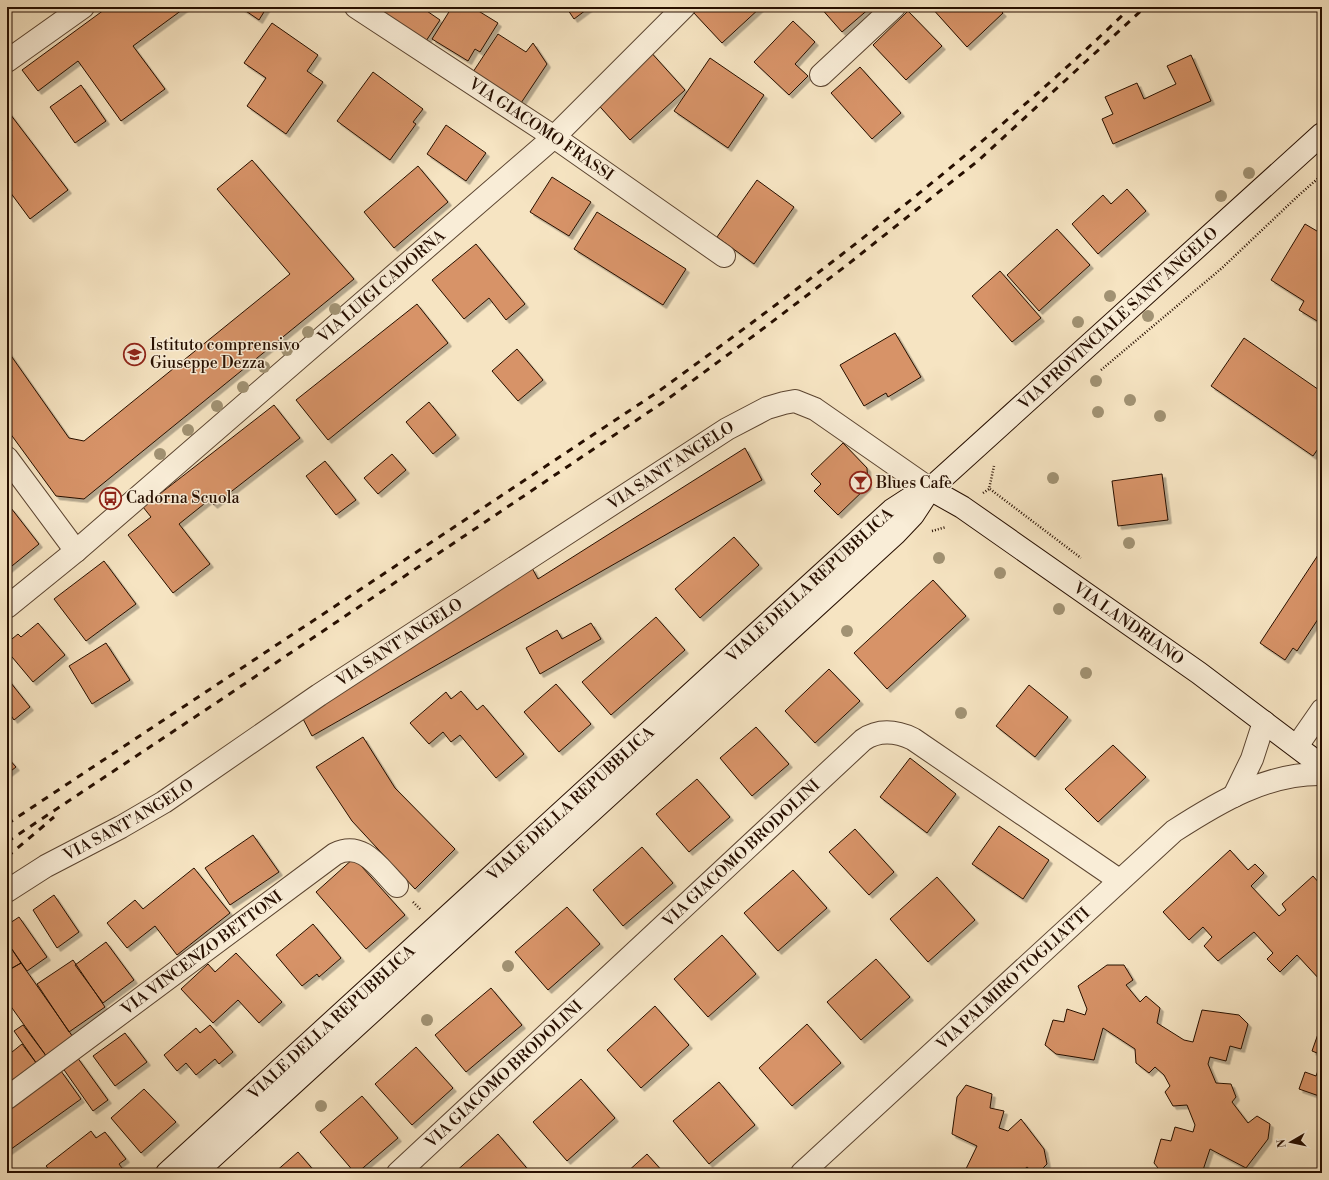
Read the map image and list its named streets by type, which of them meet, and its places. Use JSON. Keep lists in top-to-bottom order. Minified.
{"streets":{"street":["VIA GIACOMO FRASSI","VIA LUIGI CADORNA","VIA PROVINCIALE SANT'ANGELO","VIA SANT'ANGELO","VIALE DELLA REPUBBLICA","VIA LANDRIANO","VIA GIACOMO BRODOLINI","VIA VINCENZO BETTONI","VIA PALMIRO TOGLIATTI"]},"crossings":[["VIA GIACOMO FRASSI","VIA LUIGI CADORNA"],["VIA PROVINCIALE SANT'ANGELO","VIALE DELLA REPUBBLICA"],["VIA PROVINCIALE SANT'ANGELO","VIA LANDRIANO"],["VIA SANT'ANGELO","VIA LANDRIANO"],["VIALE DELLA REPUBBLICA","VIA LANDRIANO"],["VIA GIACOMO BRODOLINI","VIA PALMIRO TOGLIATTI"]],"places":{"school or university":["Istituto comprensivo Giuseppe Dezza"],"bar":["Blues Cafè"],"bus stop":["Cadorna Scuola"]},"north":"left"}
